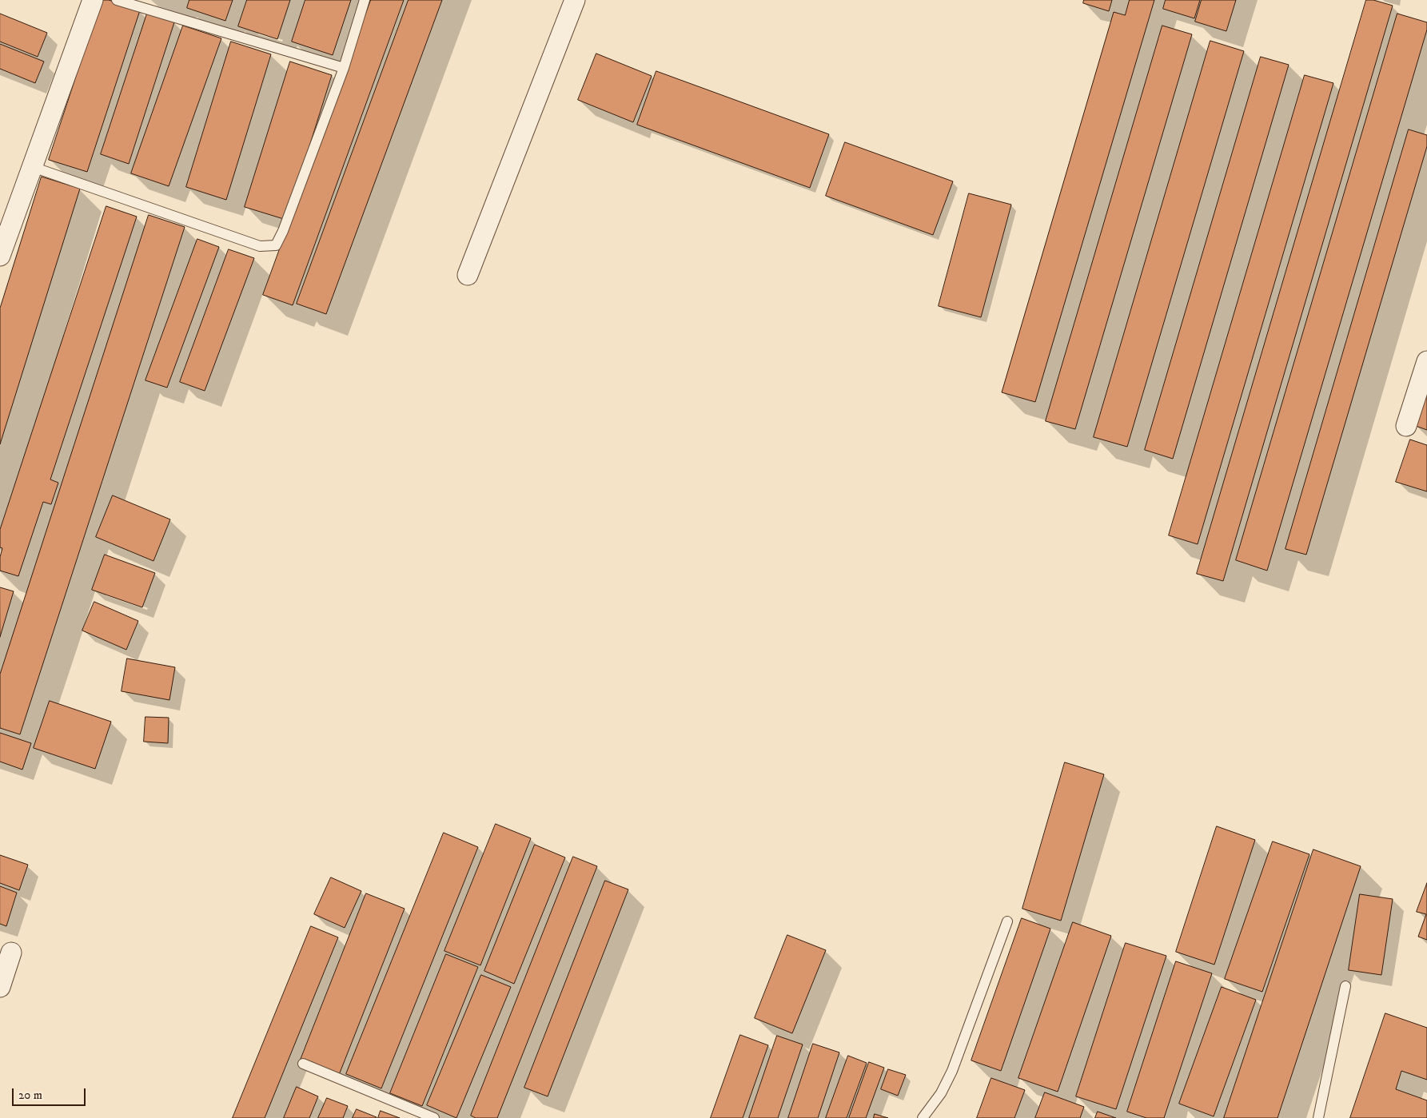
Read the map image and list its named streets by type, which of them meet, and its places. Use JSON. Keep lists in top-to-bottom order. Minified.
{"scale_bar":"20 m"}
